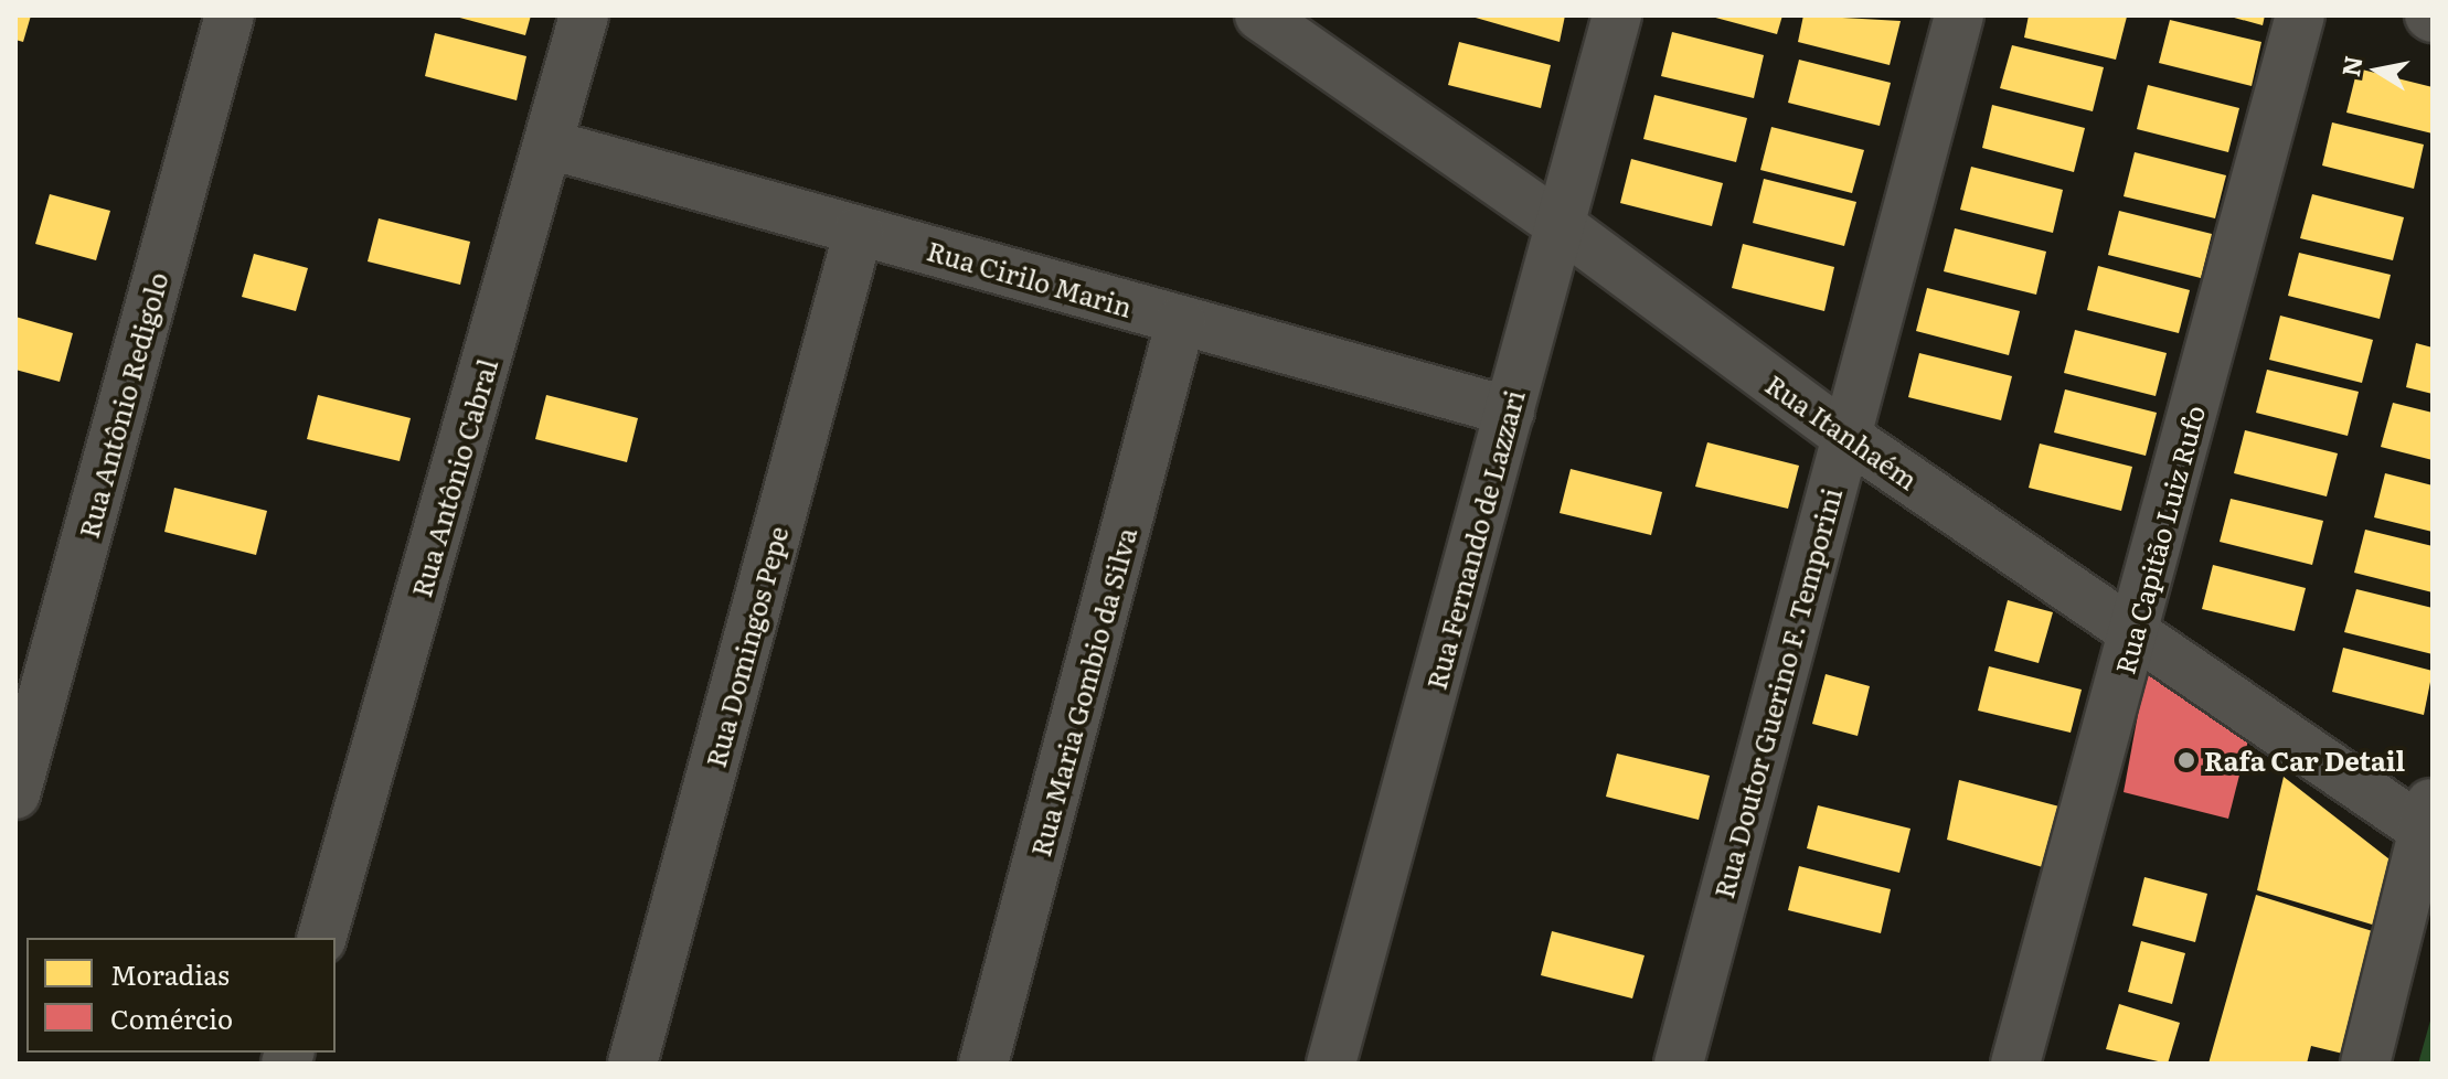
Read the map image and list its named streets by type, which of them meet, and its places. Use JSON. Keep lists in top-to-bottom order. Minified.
{"streets":{"street":["Rua Cirilo Marin","Rua Antônio Redigolo","Rua Itanhaém","Rua Antônio Cabral","Rua Fernando de Lazzari","Rua Capitão Luiz Rufo","Rua Domingos Pepe","Rua Maria Gombio da Silva","Rua Doutor Guerino F. Temporini"]},"crossings":[["Rua Cirilo Marin","Rua Antônio Cabral"],["Rua Cirilo Marin","Rua Fernando de Lazzari"],["Rua Cirilo Marin","Rua Domingos Pepe"],["Rua Cirilo Marin","Rua Maria Gombio da Silva"],["Rua Itanhaém","Rua Fernando de Lazzari"],["Rua Itanhaém","Rua Capitão Luiz Rufo"],["Rua Itanhaém","Rua Doutor Guerino F. Temporini"]],"places":["Rafa Car Detail"],"legend":["Moradias","Comércio"],"north":"left"}
